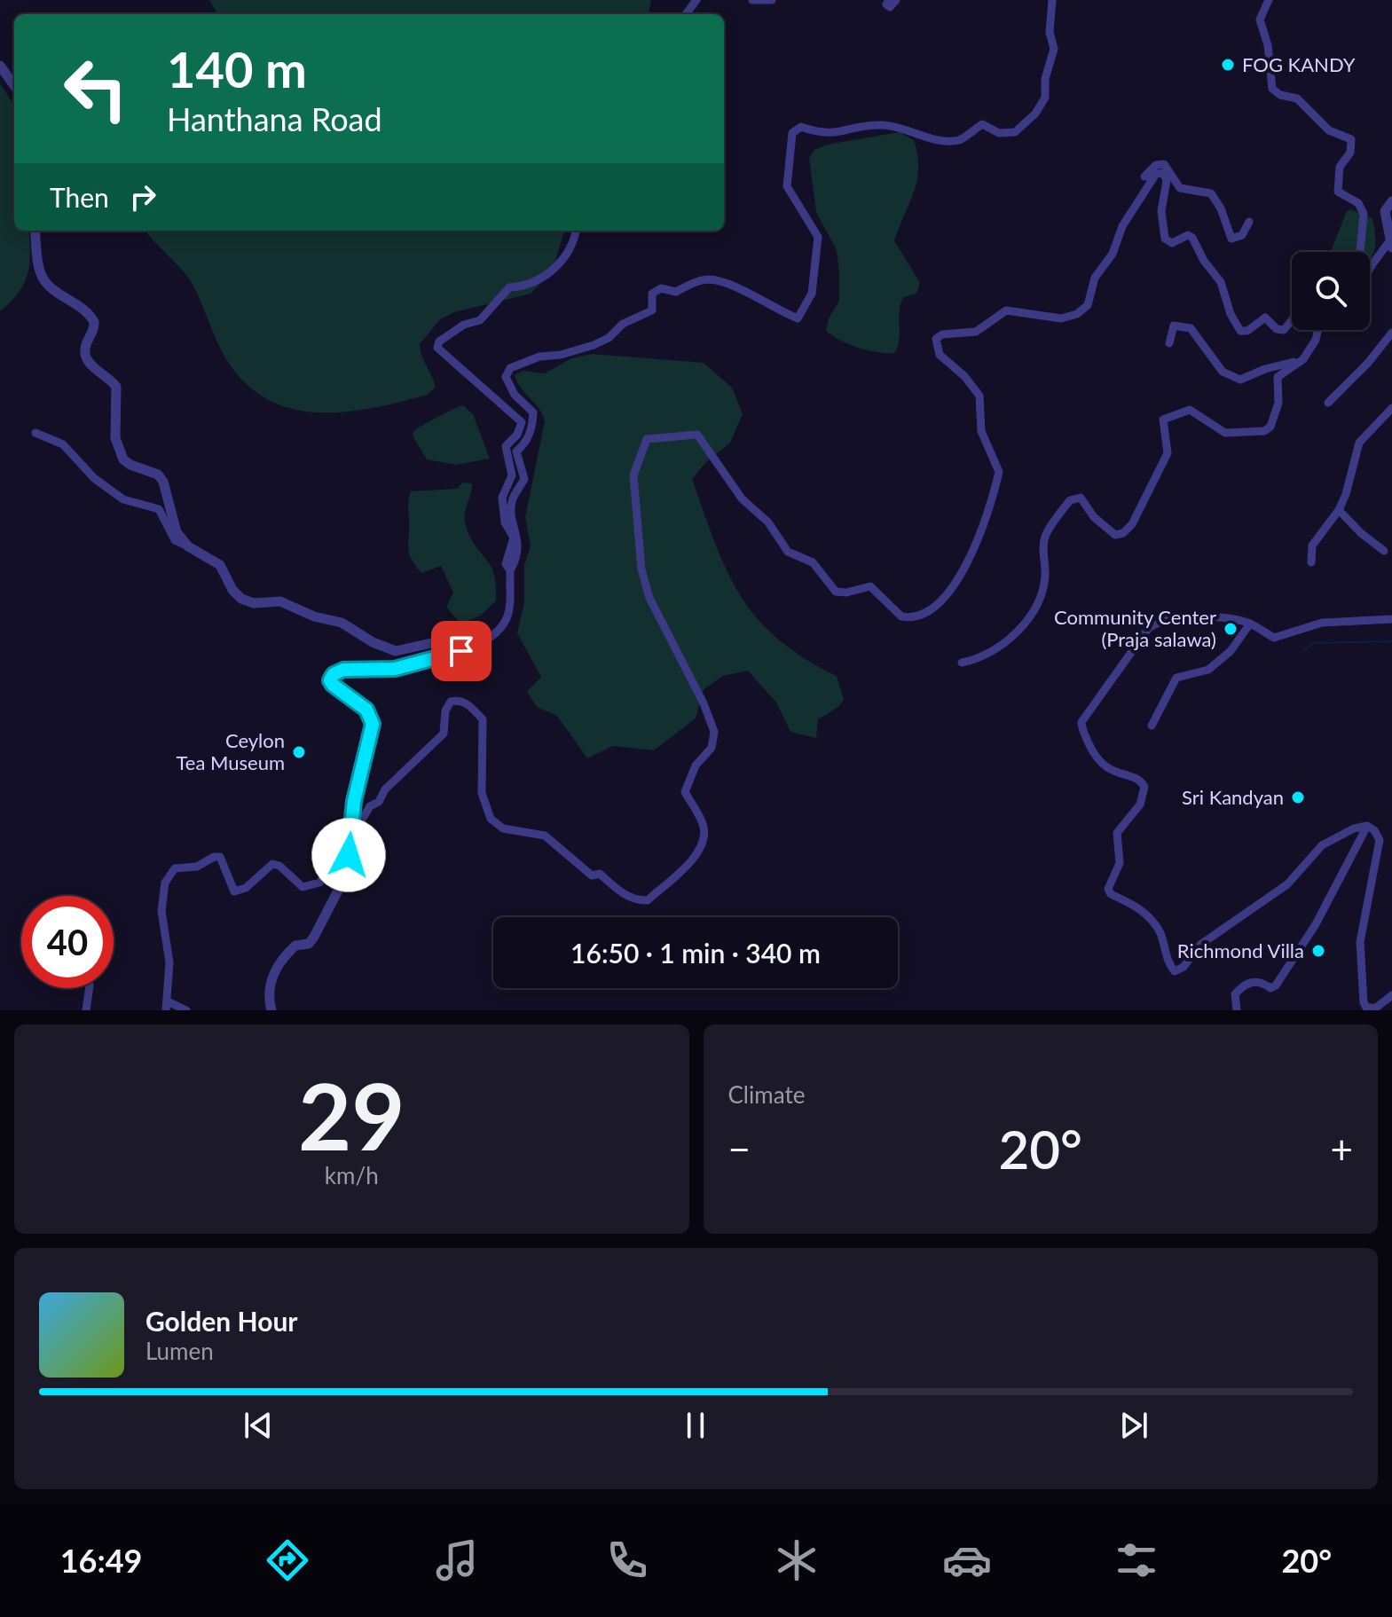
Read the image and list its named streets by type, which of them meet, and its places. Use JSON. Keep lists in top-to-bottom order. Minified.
{"places":["FOG KANDY","Community Center (Praja salawa)","Ceylon Tea Museum","Sri Kandyan","Richmond Villa"],"page":{"turn":["140 m","Hanthana Road"],"then":"Then","limit":"40","trip":"16:50 · 1 min · 340 m","tile":[["29","km/h"],"Climate"],"heat":["−","20°","+"],"song":["Golden Hour","Lumen"],"tabs":["16:49","20°"]}}
